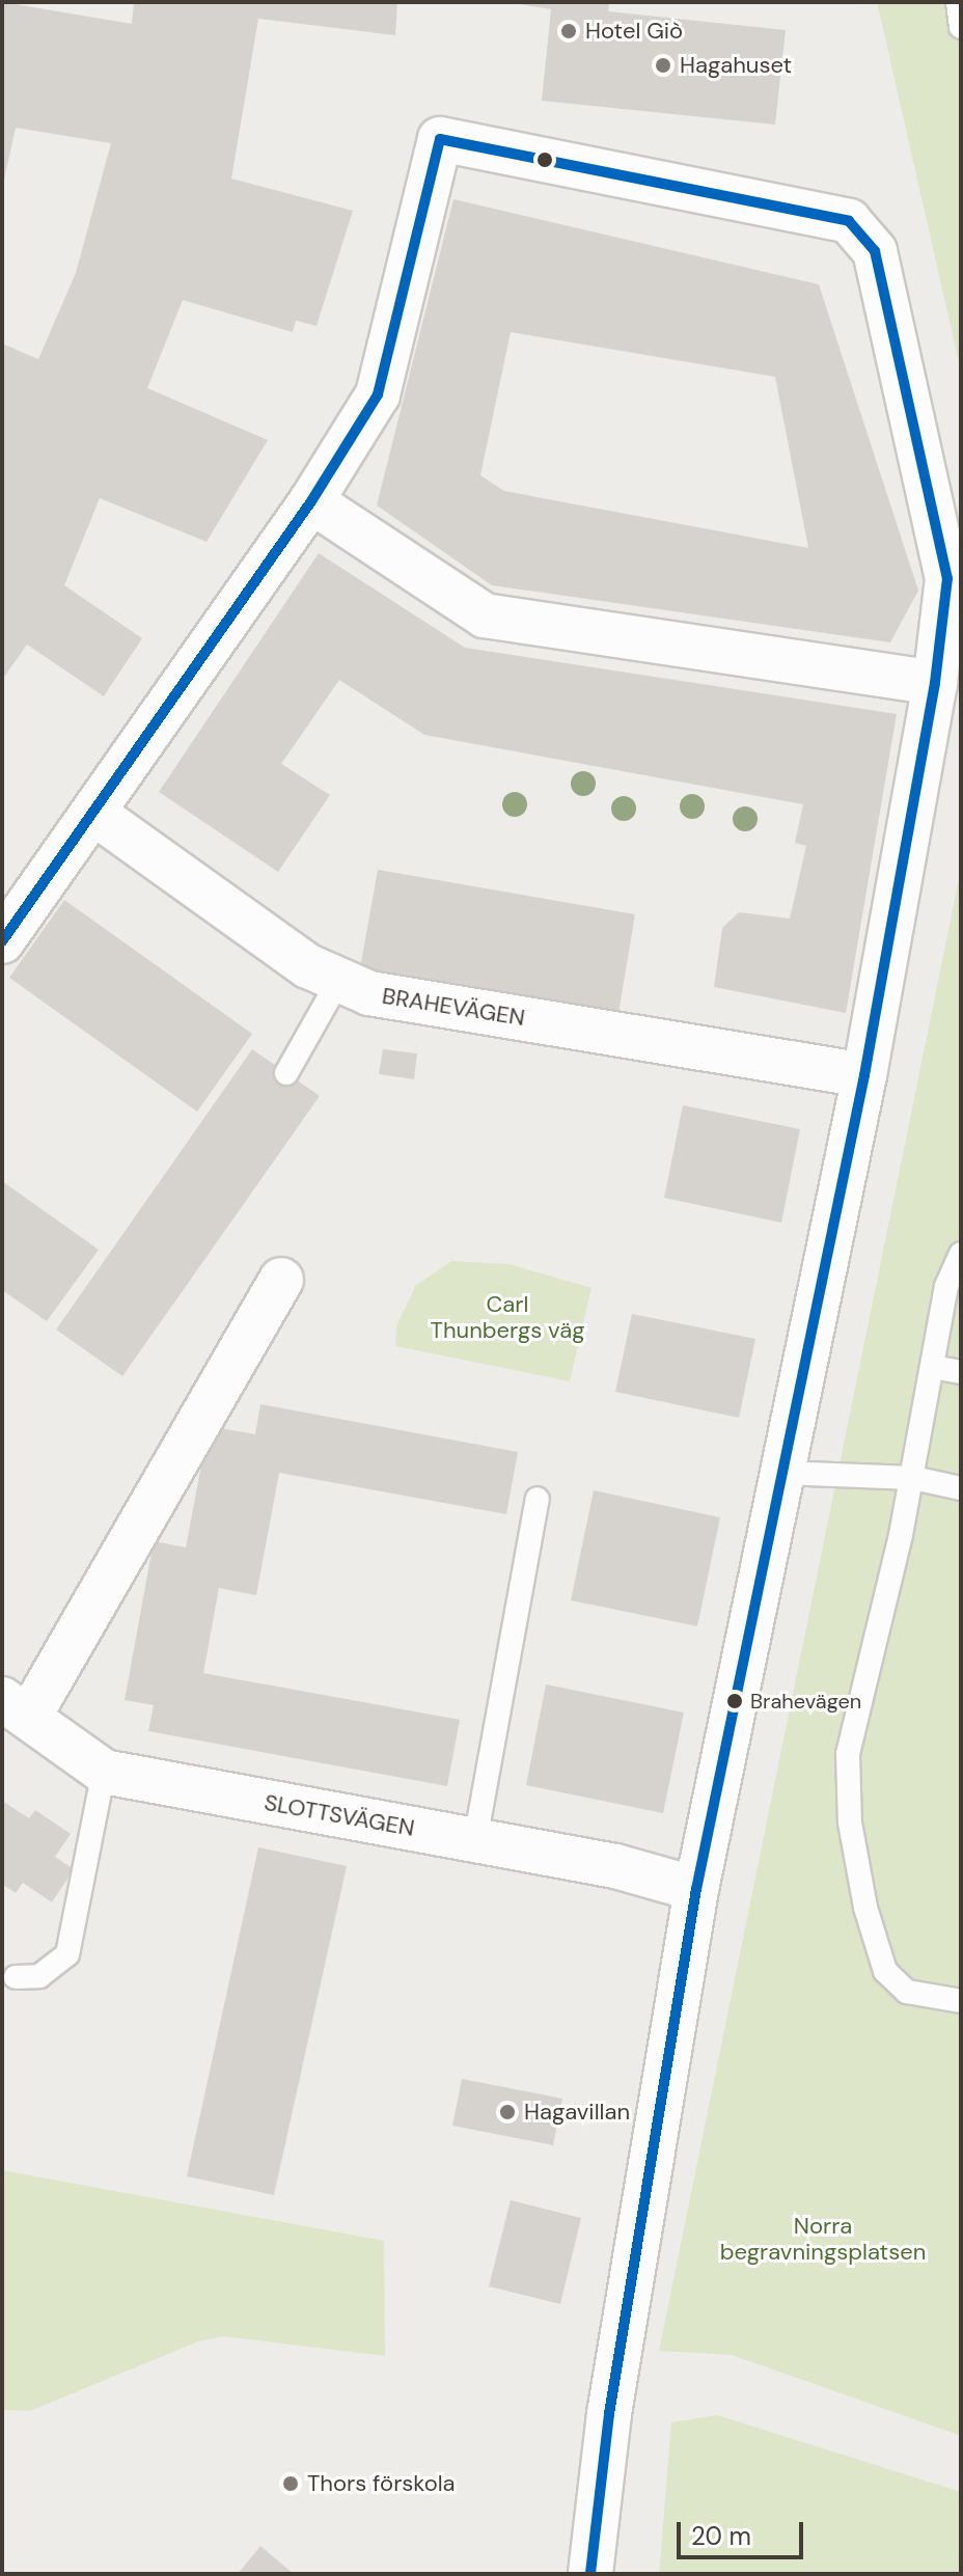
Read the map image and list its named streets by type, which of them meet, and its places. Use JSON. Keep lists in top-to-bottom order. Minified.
{"streets":{"street":["BRAHEVÄGEN","SLOTTSVÄGEN"]},"parks":["Carl Thunbergs väg","Norra begravningsplatsen"],"places":["Hotel Giò","Hagahuset","Brahevägen","Hagavillan","Thors förskola"],"scale_bar":"20 m"}
